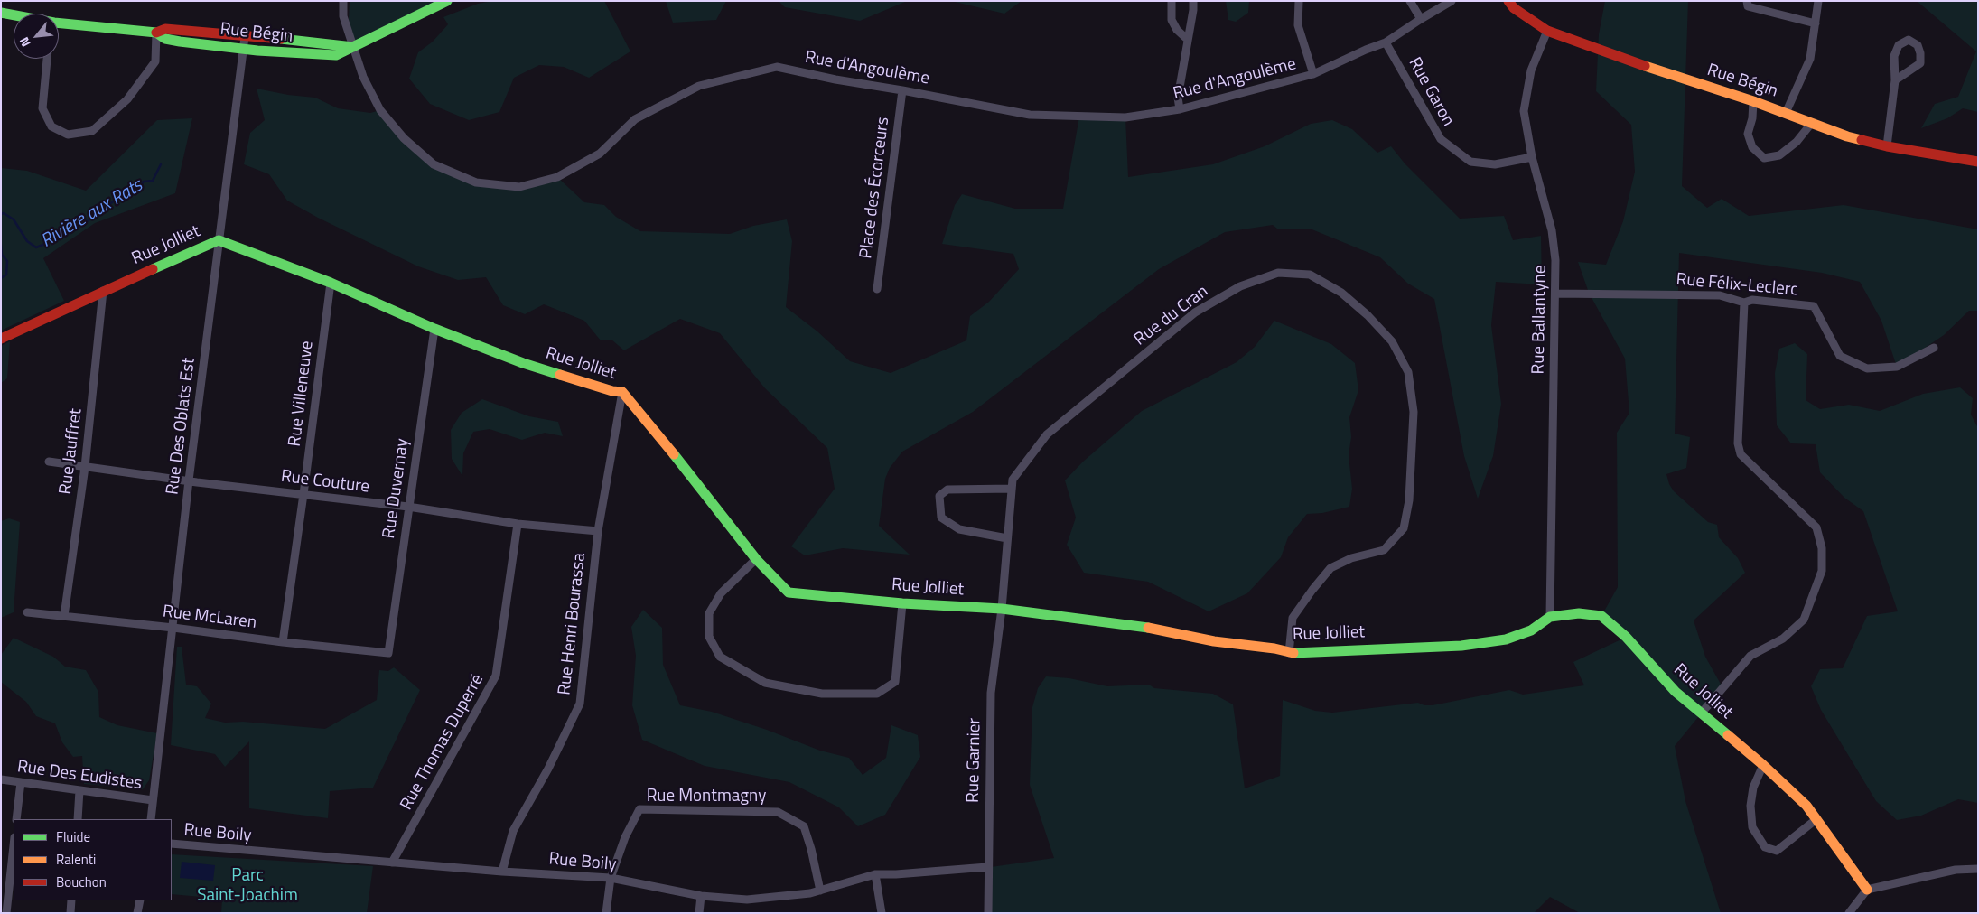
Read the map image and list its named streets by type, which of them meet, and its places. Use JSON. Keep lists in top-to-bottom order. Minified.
{"streets":{"street":["Rue Bégin","Rue d'Angoulème","Rue Garon","Place des Écorceurs","Rue Jolliet","Rue Félix-Leclerc","Rue du Cran","Rue Ballantyne","Rue Villeneuve","Rue Des Oblats Est","Rue Jauffret","Rue Couture","Rue Duvernay","Rue McLaren","Rue Henri Bourassa","Rue Thomas Duperré","Rue Garnier","Rue Des Eudistes","Rue Montmagny","Rue Boily"]},"crossings":[["Rue Bégin","Rue d'Angoulème"],["Rue Bégin","Rue Ballantyne"],["Rue Bégin","Rue Des Oblats Est"],["Rue d'Angoulème","Rue Garon"],["Rue d'Angoulème","Place des Écorceurs"],["Rue Garon","Rue Ballantyne"],["Rue Jolliet","Rue du Cran"],["Rue Jolliet","Rue Ballantyne"],["Rue Jolliet","Rue Villeneuve"],["Rue Jolliet","Rue Des Oblats Est"],["Rue Jolliet","Rue Jauffret"],["Rue Jolliet","Rue Duvernay"],["Rue Jolliet","Rue Henri Bourassa"],["Rue Jolliet","Rue Garnier"],["Rue Félix-Leclerc","Rue Ballantyne"],["Rue du Cran","Rue Garnier"],["Rue Villeneuve","Rue Couture"],["Rue Villeneuve","Rue McLaren"],["Rue Des Oblats Est","Rue Couture"],["Rue Des Oblats Est","Rue McLaren"],["Rue Des Oblats Est","Rue Des Eudistes"],["Rue Jauffret","Rue Couture"],["Rue Jauffret","Rue McLaren"],["Rue Couture","Rue Duvernay"],["Rue Couture","Rue Henri Bourassa"],["Rue Couture","Rue Thomas Duperré"],["Rue Duvernay","Rue McLaren"],["Rue Henri Bourassa","Rue Boily"],["Rue Thomas Duperré","Rue Boily"],["Rue Garnier","Rue Boily"],["Rue Montmagny","Rue Boily"]],"water":["Rivière aux Rats"],"parks":["Parc Saint-Joachim"],"legend":["Fluide","Ralenti","Bouchon"],"north":"bottom left"}
